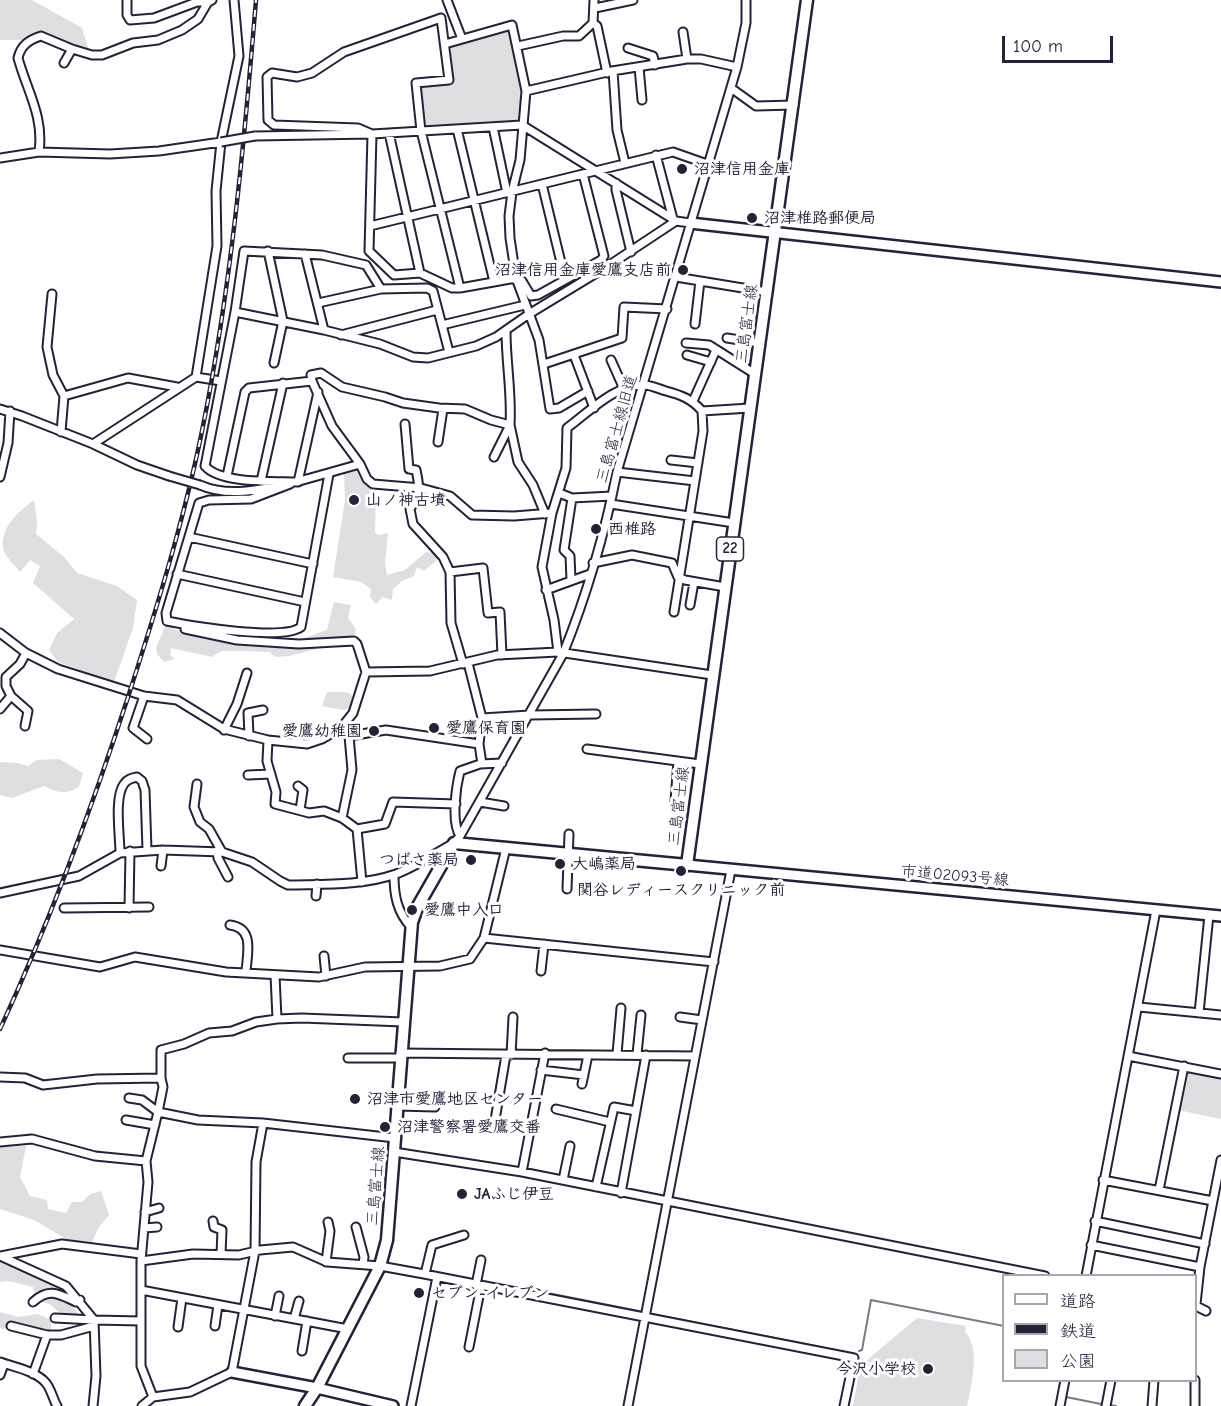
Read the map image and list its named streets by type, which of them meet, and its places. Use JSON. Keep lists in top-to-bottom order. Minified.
{"streets":{"main road":["三島富士線","22"],"street":["三島富士線旧道","市道02093号線"]},"crossings":[["三島富士線","三島富士線旧道"],["三島富士線","市道02093号線"]],"places":["沼津信用金庫","沼津椎路郵便局","沼津信用金庫愛鷹支店前","山ノ神古墳","西椎路","愛鷹保育園","愛鷹幼稚園","つばさ薬局","大嶋薬局","関谷レディースクリニック前","愛鷹中入口","沼津市愛鷹地区センター","沼津警察署愛鷹交番","JAふじ伊豆","セブン-イレブン","今沢小学校"],"legend":["道路","鉄道","公園"],"scale_bar":"100 m"}
